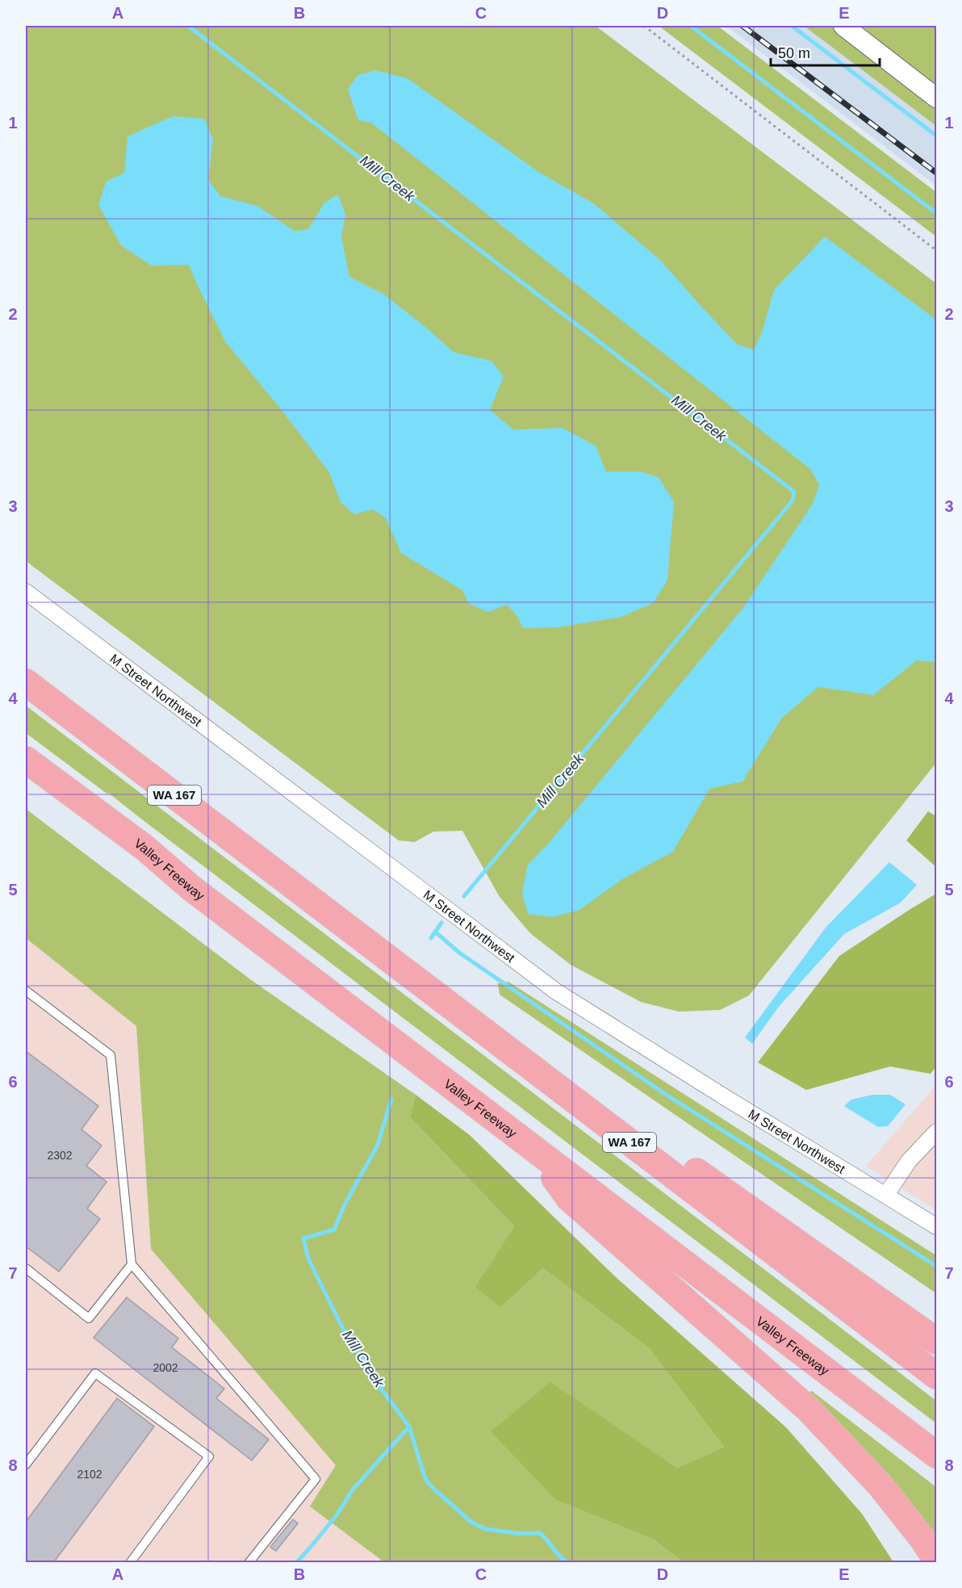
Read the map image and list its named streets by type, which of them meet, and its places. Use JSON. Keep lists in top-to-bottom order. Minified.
{"streets":{"highway":["WA 167","Valley Freeway"],"street":["M Street Northwest"]},"water":["Mill Creek"],"house_numbers":["2302","2002","2102"],"scale_bar":"50 m","grid":{"columns":["A","B","C","D","E"],"rows":["1","2","3","4","5","6","7","8"]}}
